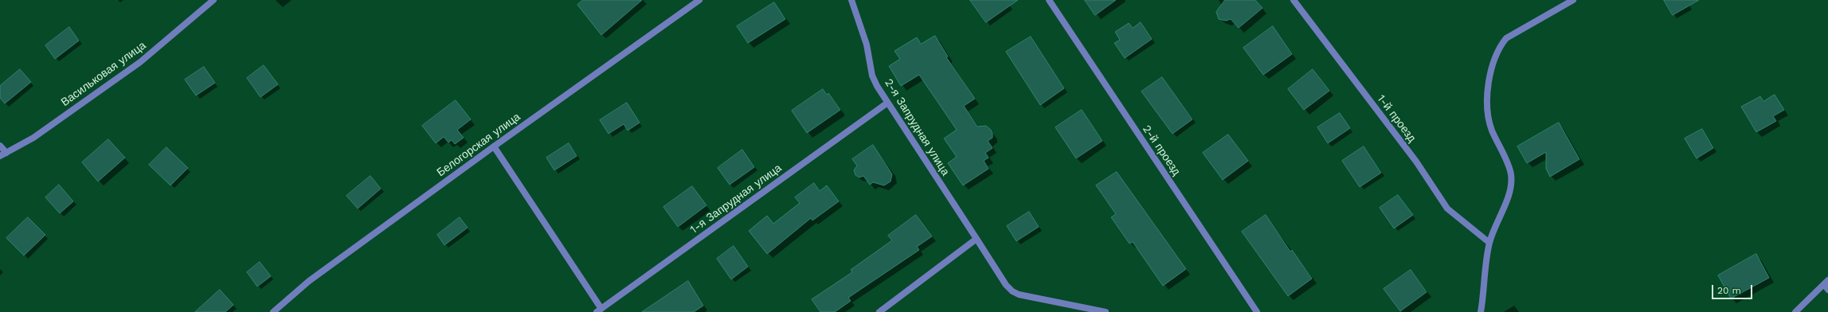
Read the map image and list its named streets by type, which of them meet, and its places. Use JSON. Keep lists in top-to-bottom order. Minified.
{"streets":{"street":["Васильковая улица","1-й проезд","2-я Запрудная улица","Белогорская улица","2-й проезд","1-я Запрудная улица"]},"crossings":[["2-я Запрудная улица","1-я Запрудная улица"]],"scale_bar":"20 m"}
